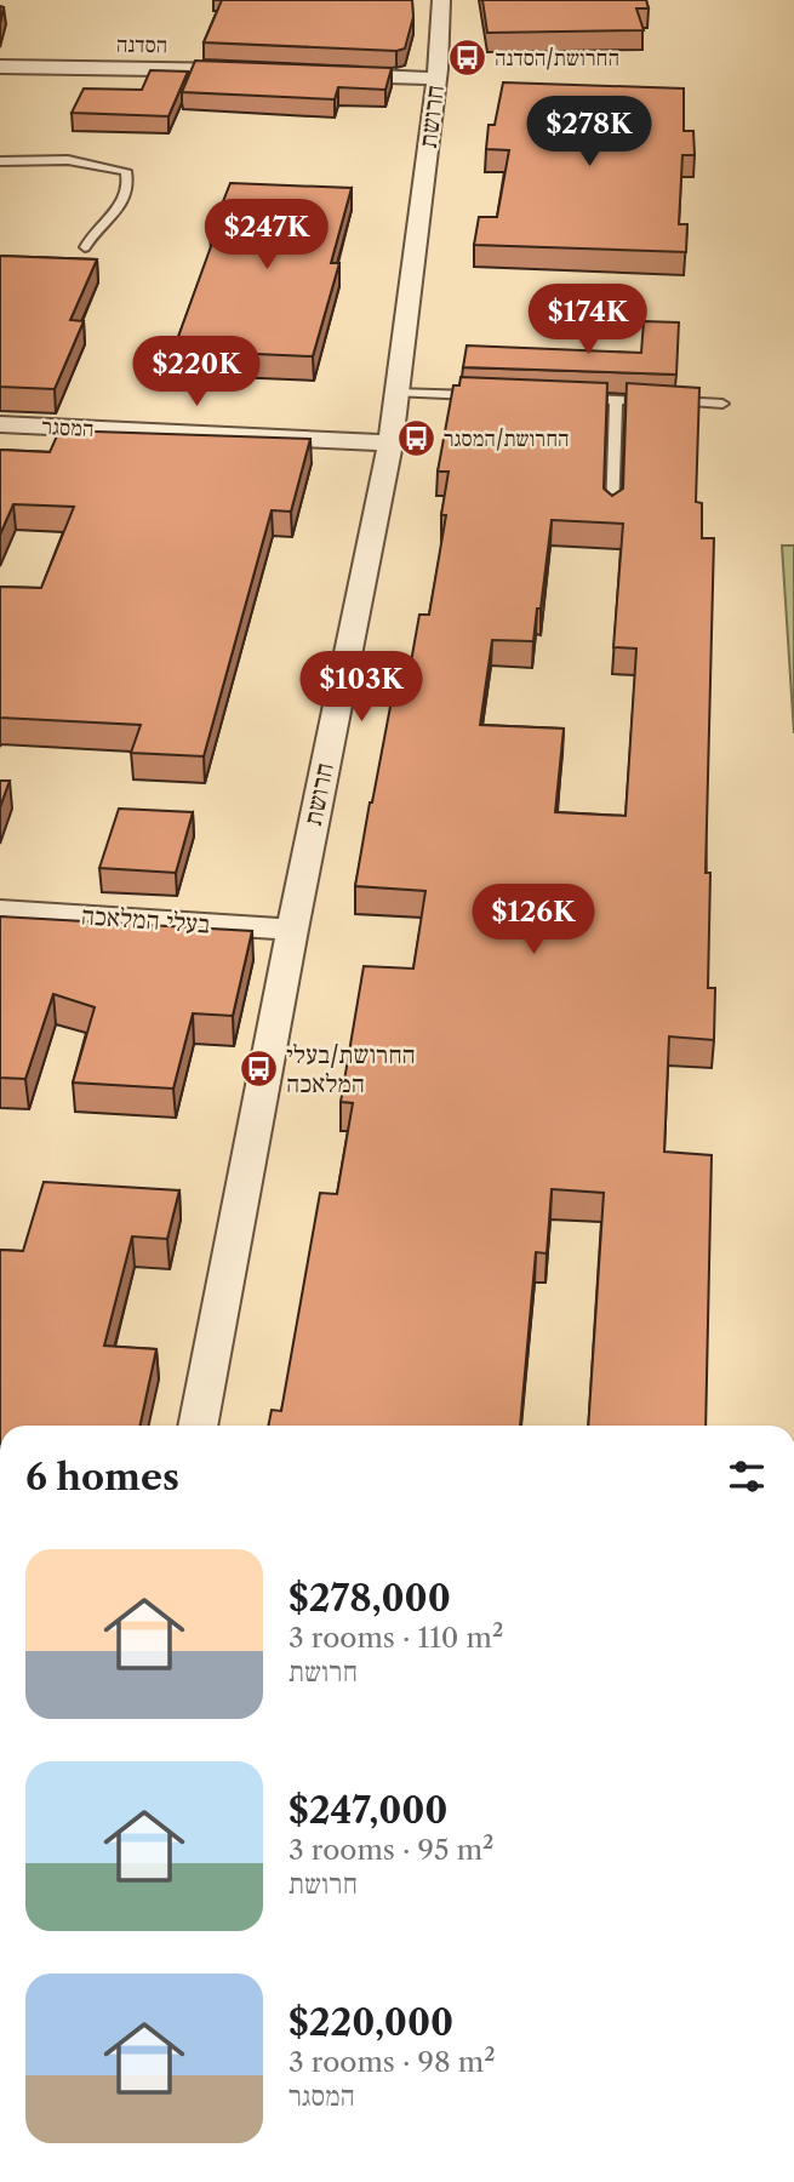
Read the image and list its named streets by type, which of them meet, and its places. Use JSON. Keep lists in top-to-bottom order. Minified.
{"streets":{"street":["הסדנה","חרושת","המסגר","בעלי המלאכה"]},"crossings":[["חרושת","המסגר"],["חרושת","בעלי המלאכה"]],"places":{"bus stop":["החרושת/הסדנה","החרושת/המסגר","החרושת/בעלי המלאכה"]},"page":{"price":["$278K","$247K","$174K","$220K","$103K","$126K"],"heading":"6 homes","list":[{"name":"$278,000","note":"3 rooms · 110 m² · חרושת"},{"name":"$247,000","note":"3 rooms · 95 m² · חרושת"},{"name":"$220,000","note":"3 rooms · 98 m² · המסגר"}]}}
